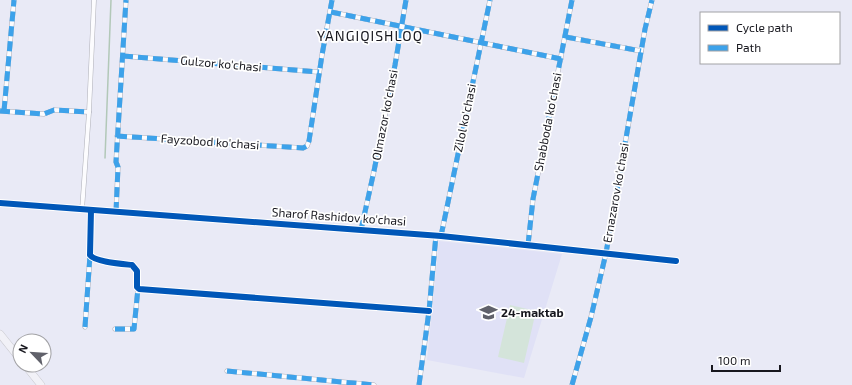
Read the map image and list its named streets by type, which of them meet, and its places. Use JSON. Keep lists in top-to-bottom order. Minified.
{"streets":{"street":["Gulzor ko'chasi","Olmazor ko'chasi","Zilol ko'chasi","Shabboda ko'chasi","Fayzobod ko'chasi","Ernazarov ko'chasi","Sharof Rashidov ko'chasi"]},"crossings":[["Gulzor ko'chasi","Fayzobod ko'chasi"],["Olmazor ko'chasi","Sharof Rashidov ko'chasi"],["Zilol ko'chasi","Sharof Rashidov ko'chasi"],["Shabboda ko'chasi","Sharof Rashidov ko'chasi"],["Ernazarov ko'chasi","Sharof Rashidov ko'chasi"]],"districts":["YANGIQISHLOQ"],"places":{"school or university":["24-maktab"]},"legend":["Cycle path","Path"],"scale_bar":"100 m","north":"top left"}
